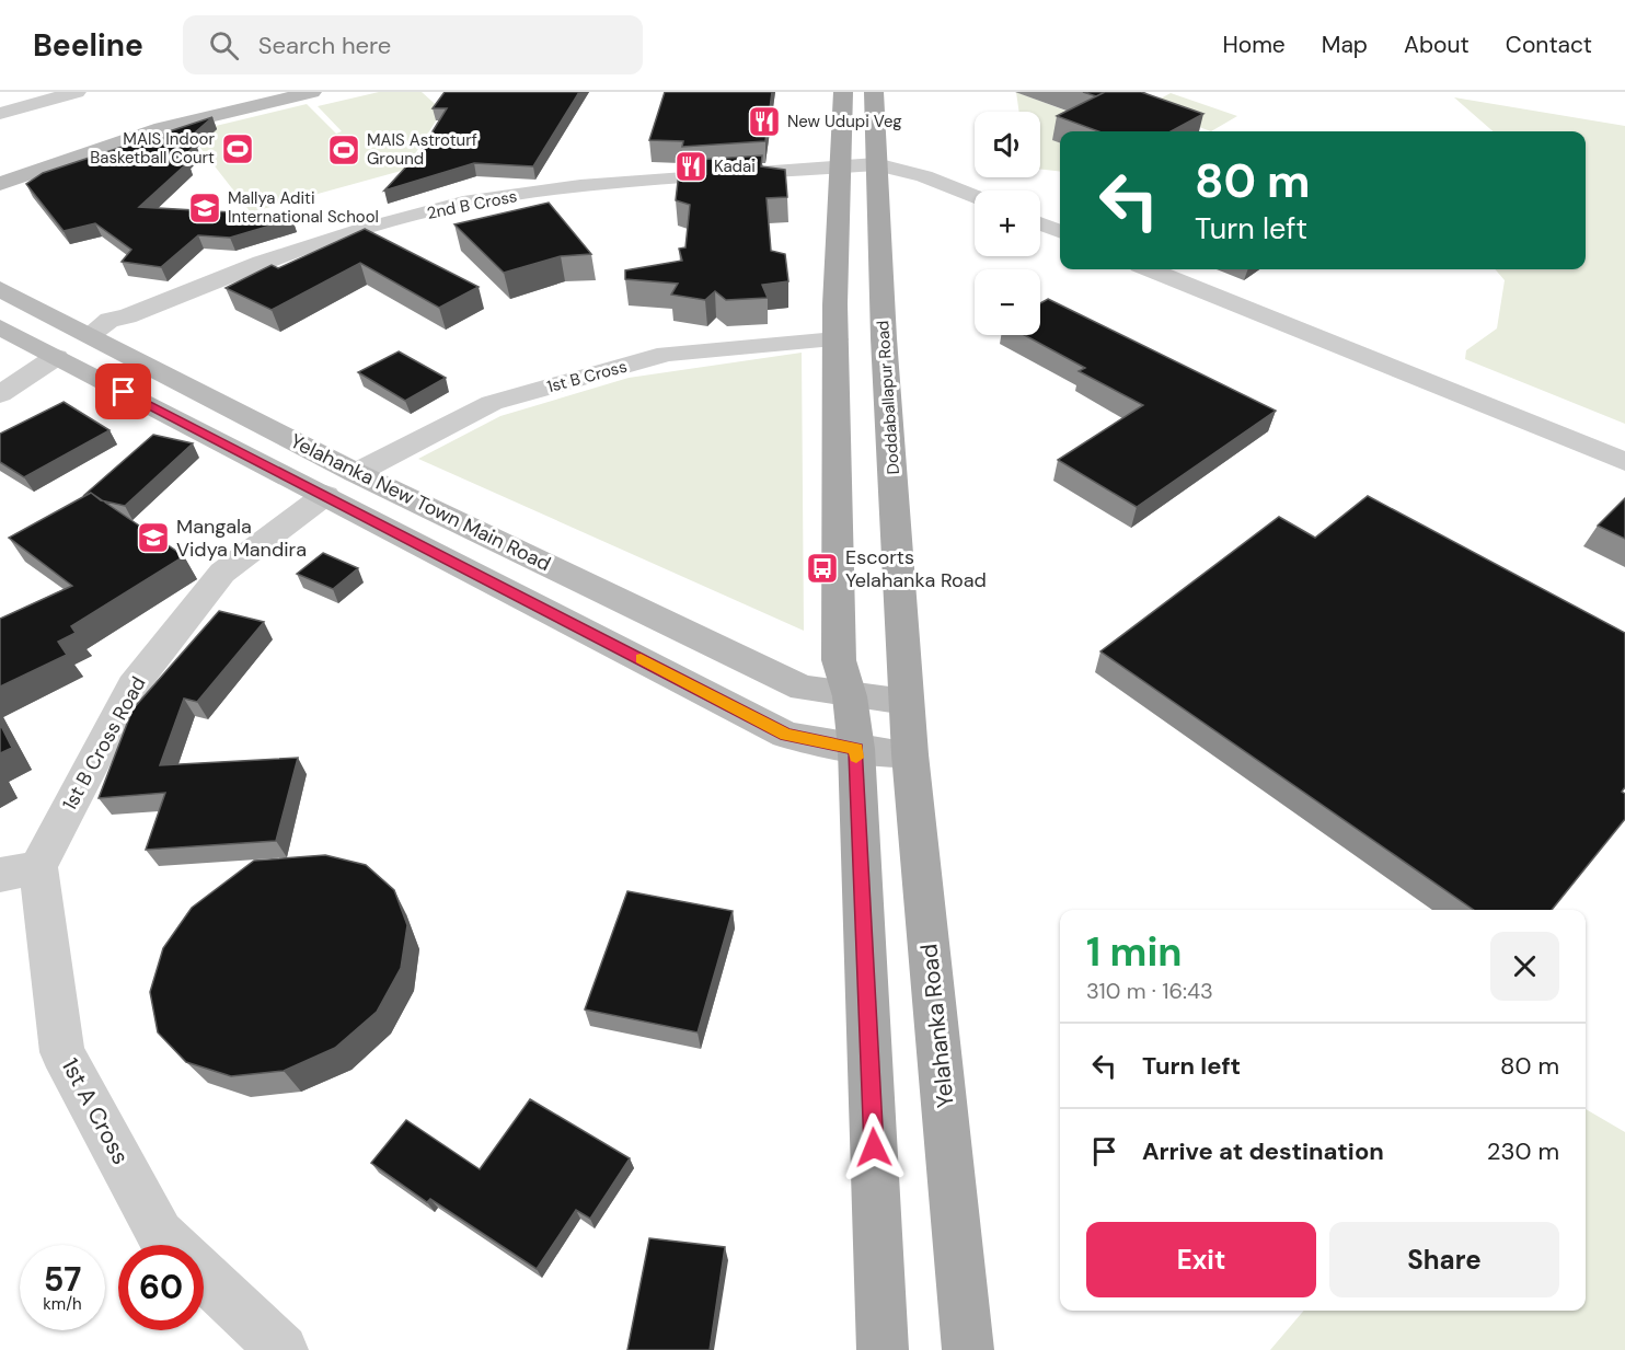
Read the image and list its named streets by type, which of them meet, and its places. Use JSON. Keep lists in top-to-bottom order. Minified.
{"streets":{"main road":["Doddaballapur Road","Yelahanka New Town Main Road","Yelahanka Road"],"street":["2nd B Cross","1st B Cross","1st B Cross Road","1st A Cross"]},"crossings":[["2nd B Cross","Doddaballapur Road"],["2nd B Cross","Yelahanka New Town Main Road"],["1st B Cross","Yelahanka New Town Main Road"],["Doddaballapur Road","Yelahanka New Town Main Road"],["Doddaballapur Road","Yelahanka Road"],["Yelahanka New Town Main Road","1st B Cross Road"],["Yelahanka New Town Main Road","Yelahanka Road"],["1st B Cross Road","1st A Cross"]],"places":{"restaurant":["New Udupi Veg","Kadai"],"sports":["MAIS Indoor Basketball Court","MAIS Astroturf Ground"],"school or university":["Mallya Aditi International School","Mangala Vidya Mandira"],"bus stop":["Escorts Yelahanka Road"]},"page":{"header":"Beeline","search":"Search here","nav":["Home","Map","About","Contact"],"map_buttons":["+","−"],"turn":["80 m","Turn left"],"heading":["1 min","310 m · 16:43"],"list":[{"name":"Turn left","value":"80 m"},{"name":"Arrive at destination","value":"230 m"}],"buttons":["Exit","Share"],"speed":"57 km/h","limit":"60"}}
